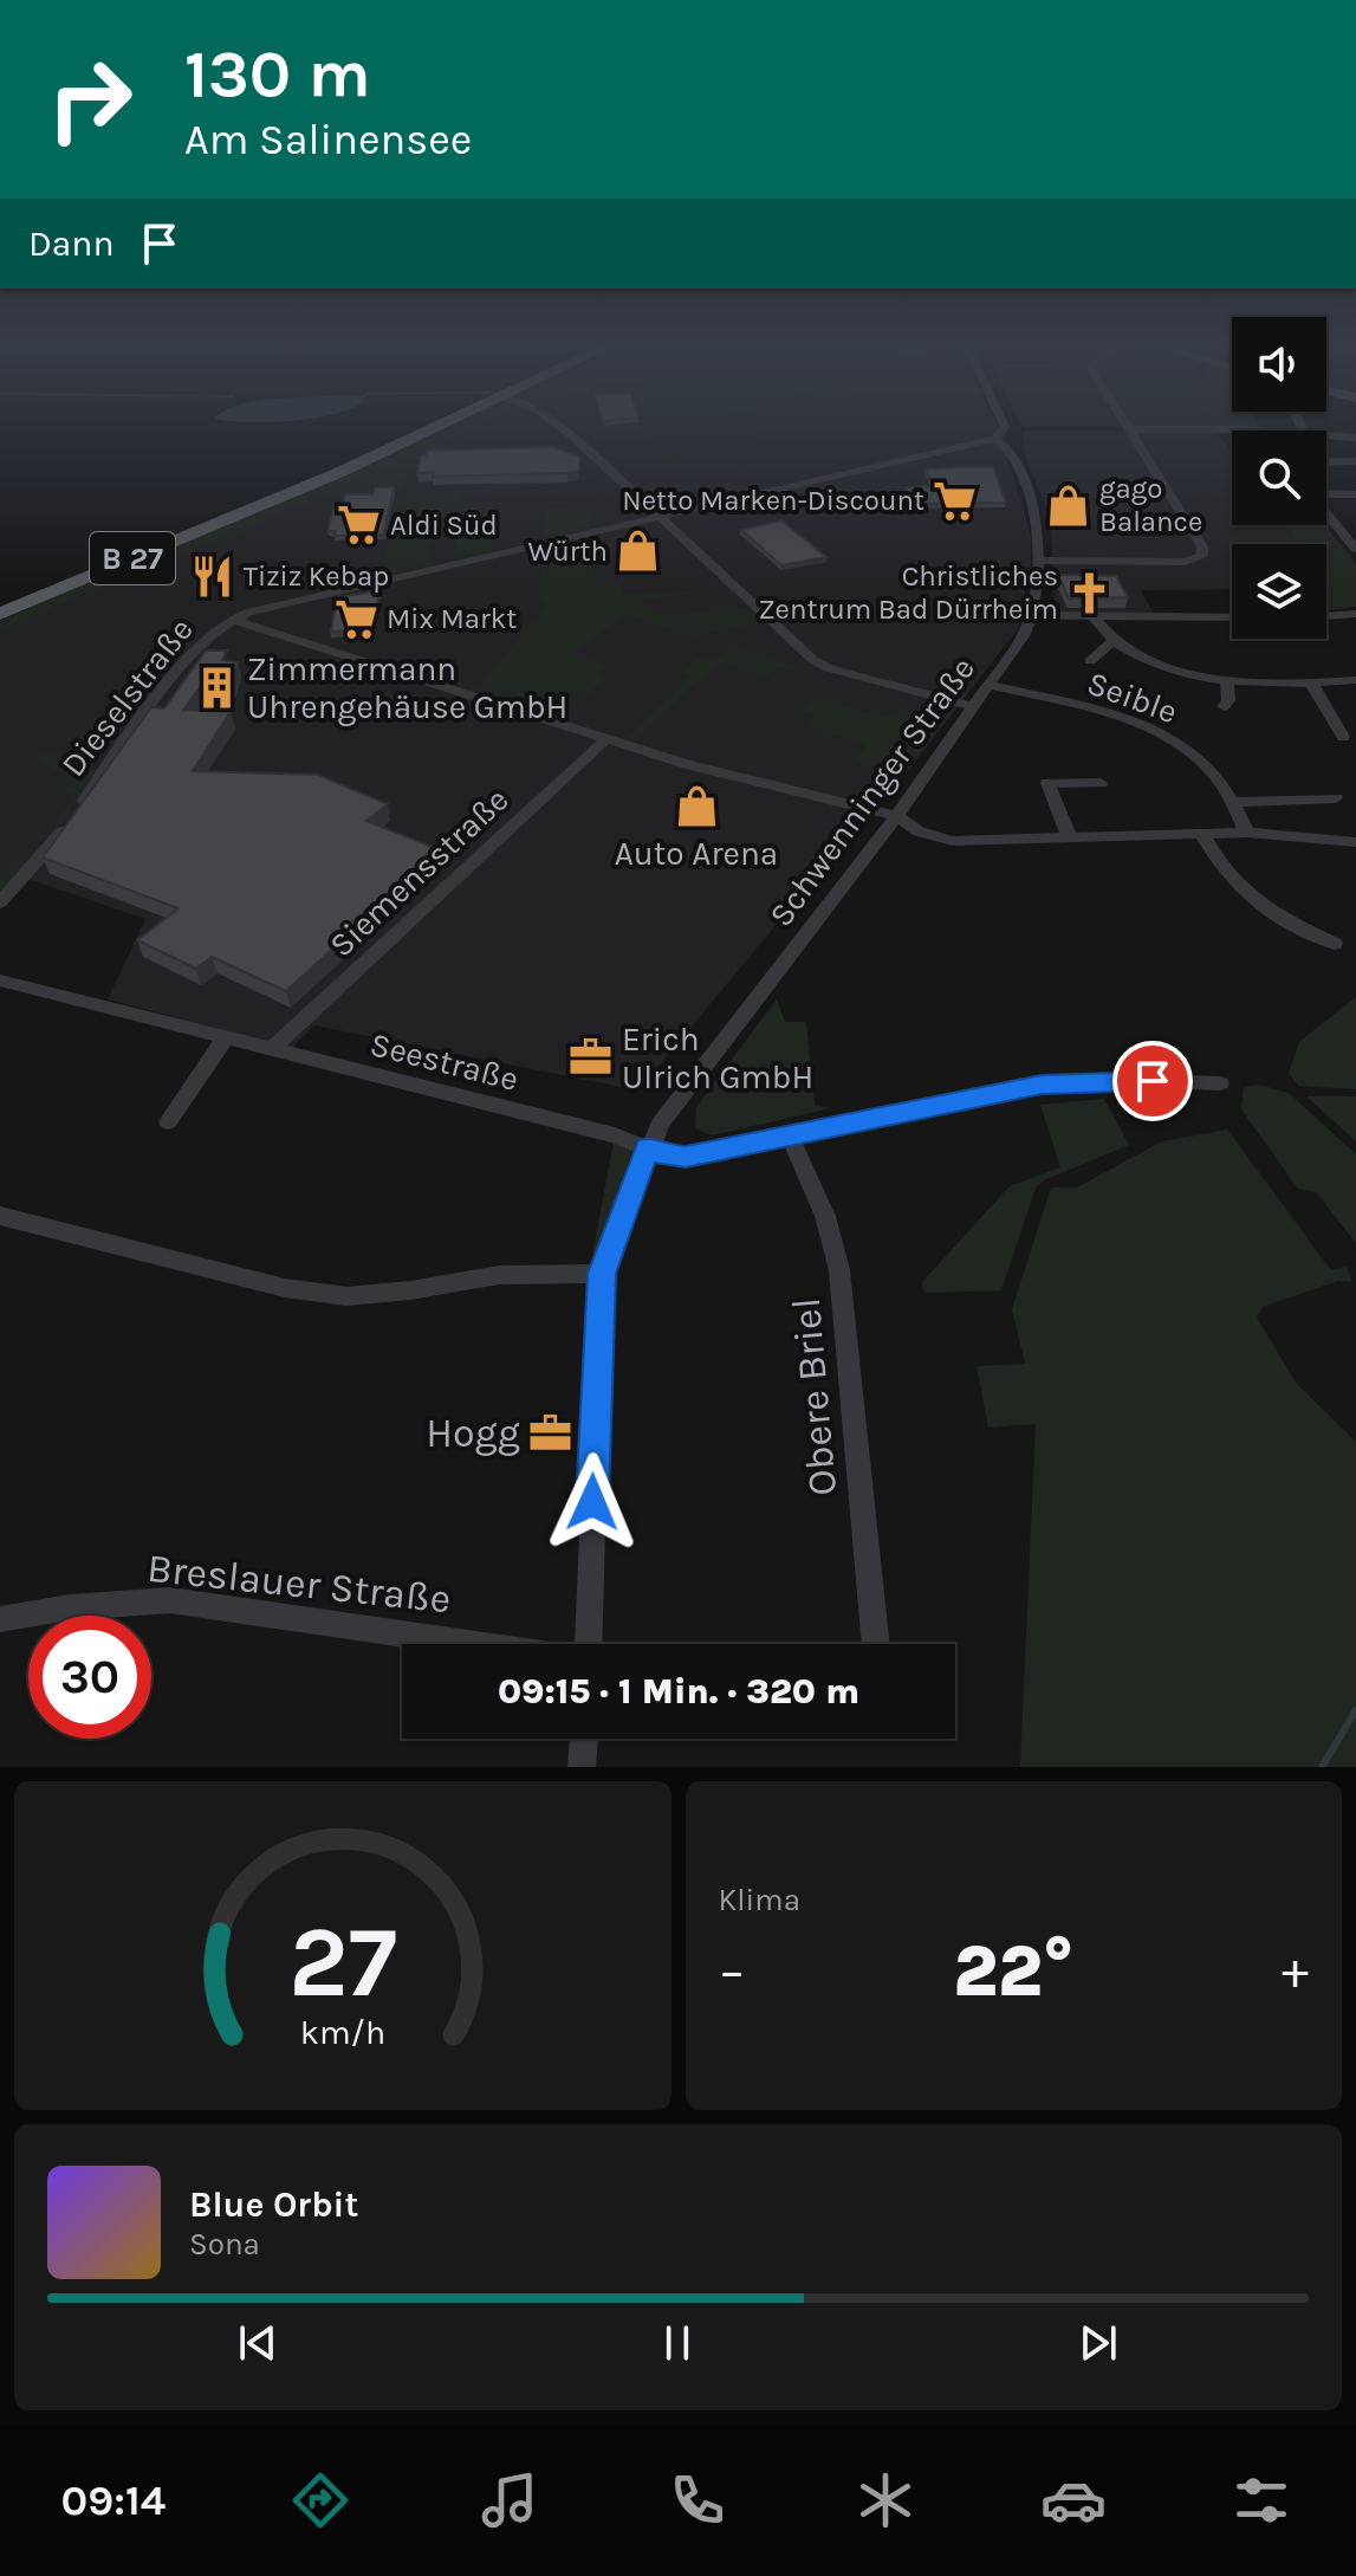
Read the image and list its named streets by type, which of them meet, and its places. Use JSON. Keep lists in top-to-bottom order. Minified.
{"streets":{"main road":["B 27"],"street":["Dieselstraße","Seible","Schwenninger Straße","Siemensstraße","Seestraße","Obere Briel","Breslauer Straße"]},"crossings":[["Seible","Schwenninger Straße"],["Schwenninger Straße","Seestraße"],["Siemensstraße","Seestraße"],["Seestraße","Obere Briel"]],"places":{"supermarket":["Netto Marken-Discount","Aldi Süd","Mix Markt"],"shop":["gago Balance","Würth","Auto Arena"],"restaurant":["Tiziz Kebap"],"church":["Christliches Zentrum Bad Dürrheim"],"building":["Zimmermann Uhrengehäuse GmbH"],"office":["Erich Ulrich GmbH","Hogg"]},"page":{"turn":["130 m","Am Salinensee"],"then":"Dann","limit":"30","trip":"09:15 · 1 Min. · 320 m","tile":"Klima","heat":["−","22°","+"],"song":["Blue Orbit","Sona"],"tabs":"09:14","gauge":["27","km/h"]}}
